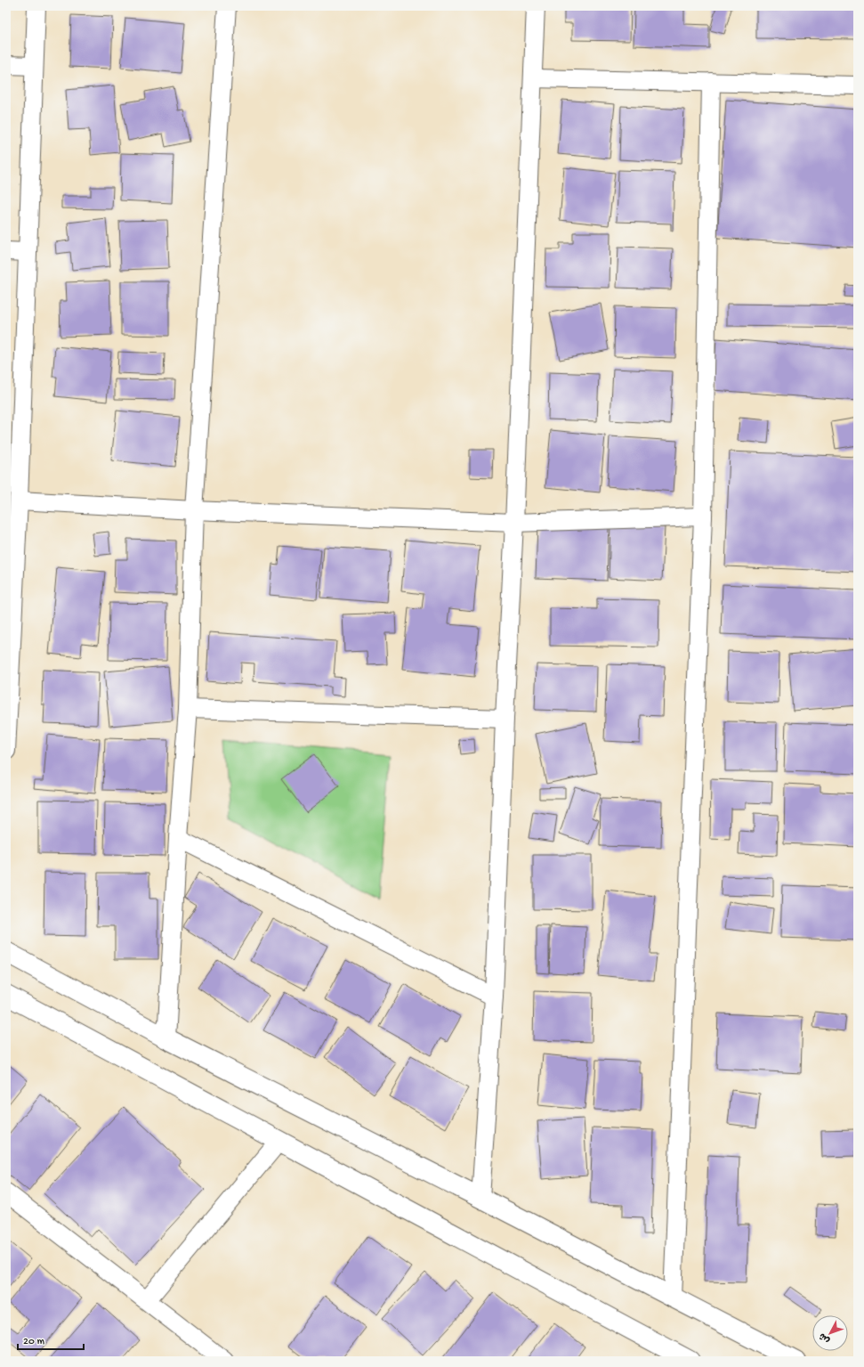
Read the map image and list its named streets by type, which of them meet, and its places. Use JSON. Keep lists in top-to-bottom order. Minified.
{"scale_bar":"20 m","north":"bottom left"}
